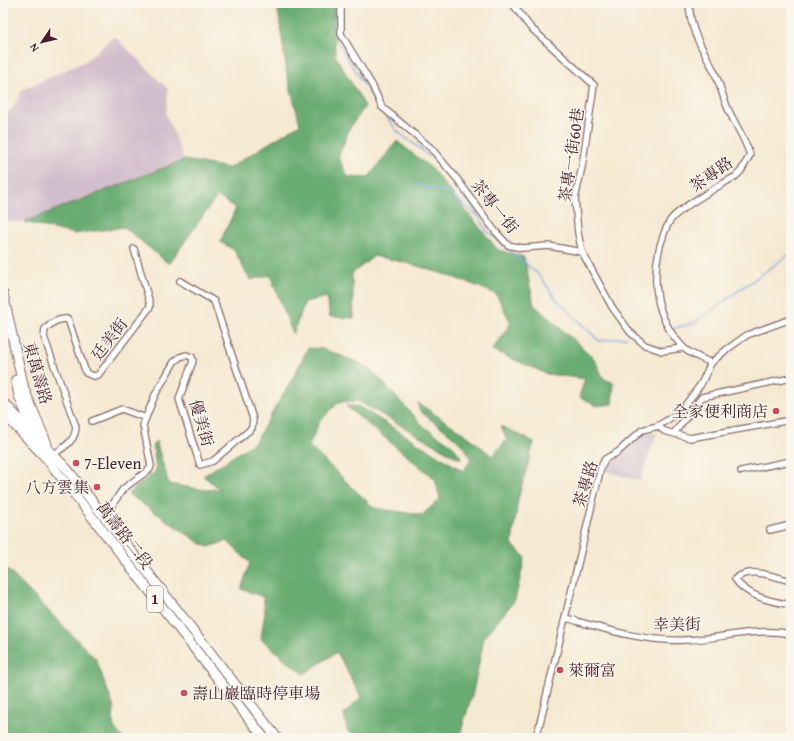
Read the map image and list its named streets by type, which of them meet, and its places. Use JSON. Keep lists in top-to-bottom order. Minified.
{"streets":{"main road":["東萬壽路","萬壽路二段","1"],"street":["茶專一街60巷","茶專路","茶專一街","廷美街","優美街","幸美街"]},"crossings":[["茶專一街60巷","茶專一街"],["茶專路","幸美街"],["廷美街","東萬壽路"],["廷美街","萬壽路二段"],["東萬壽路","萬壽路二段"],["優美街","萬壽路二段"]],"places":["全家便利商店","7-Eleven","八方雲集","萊爾富","壽山巖臨時停車場"],"north":"bottom left"}
